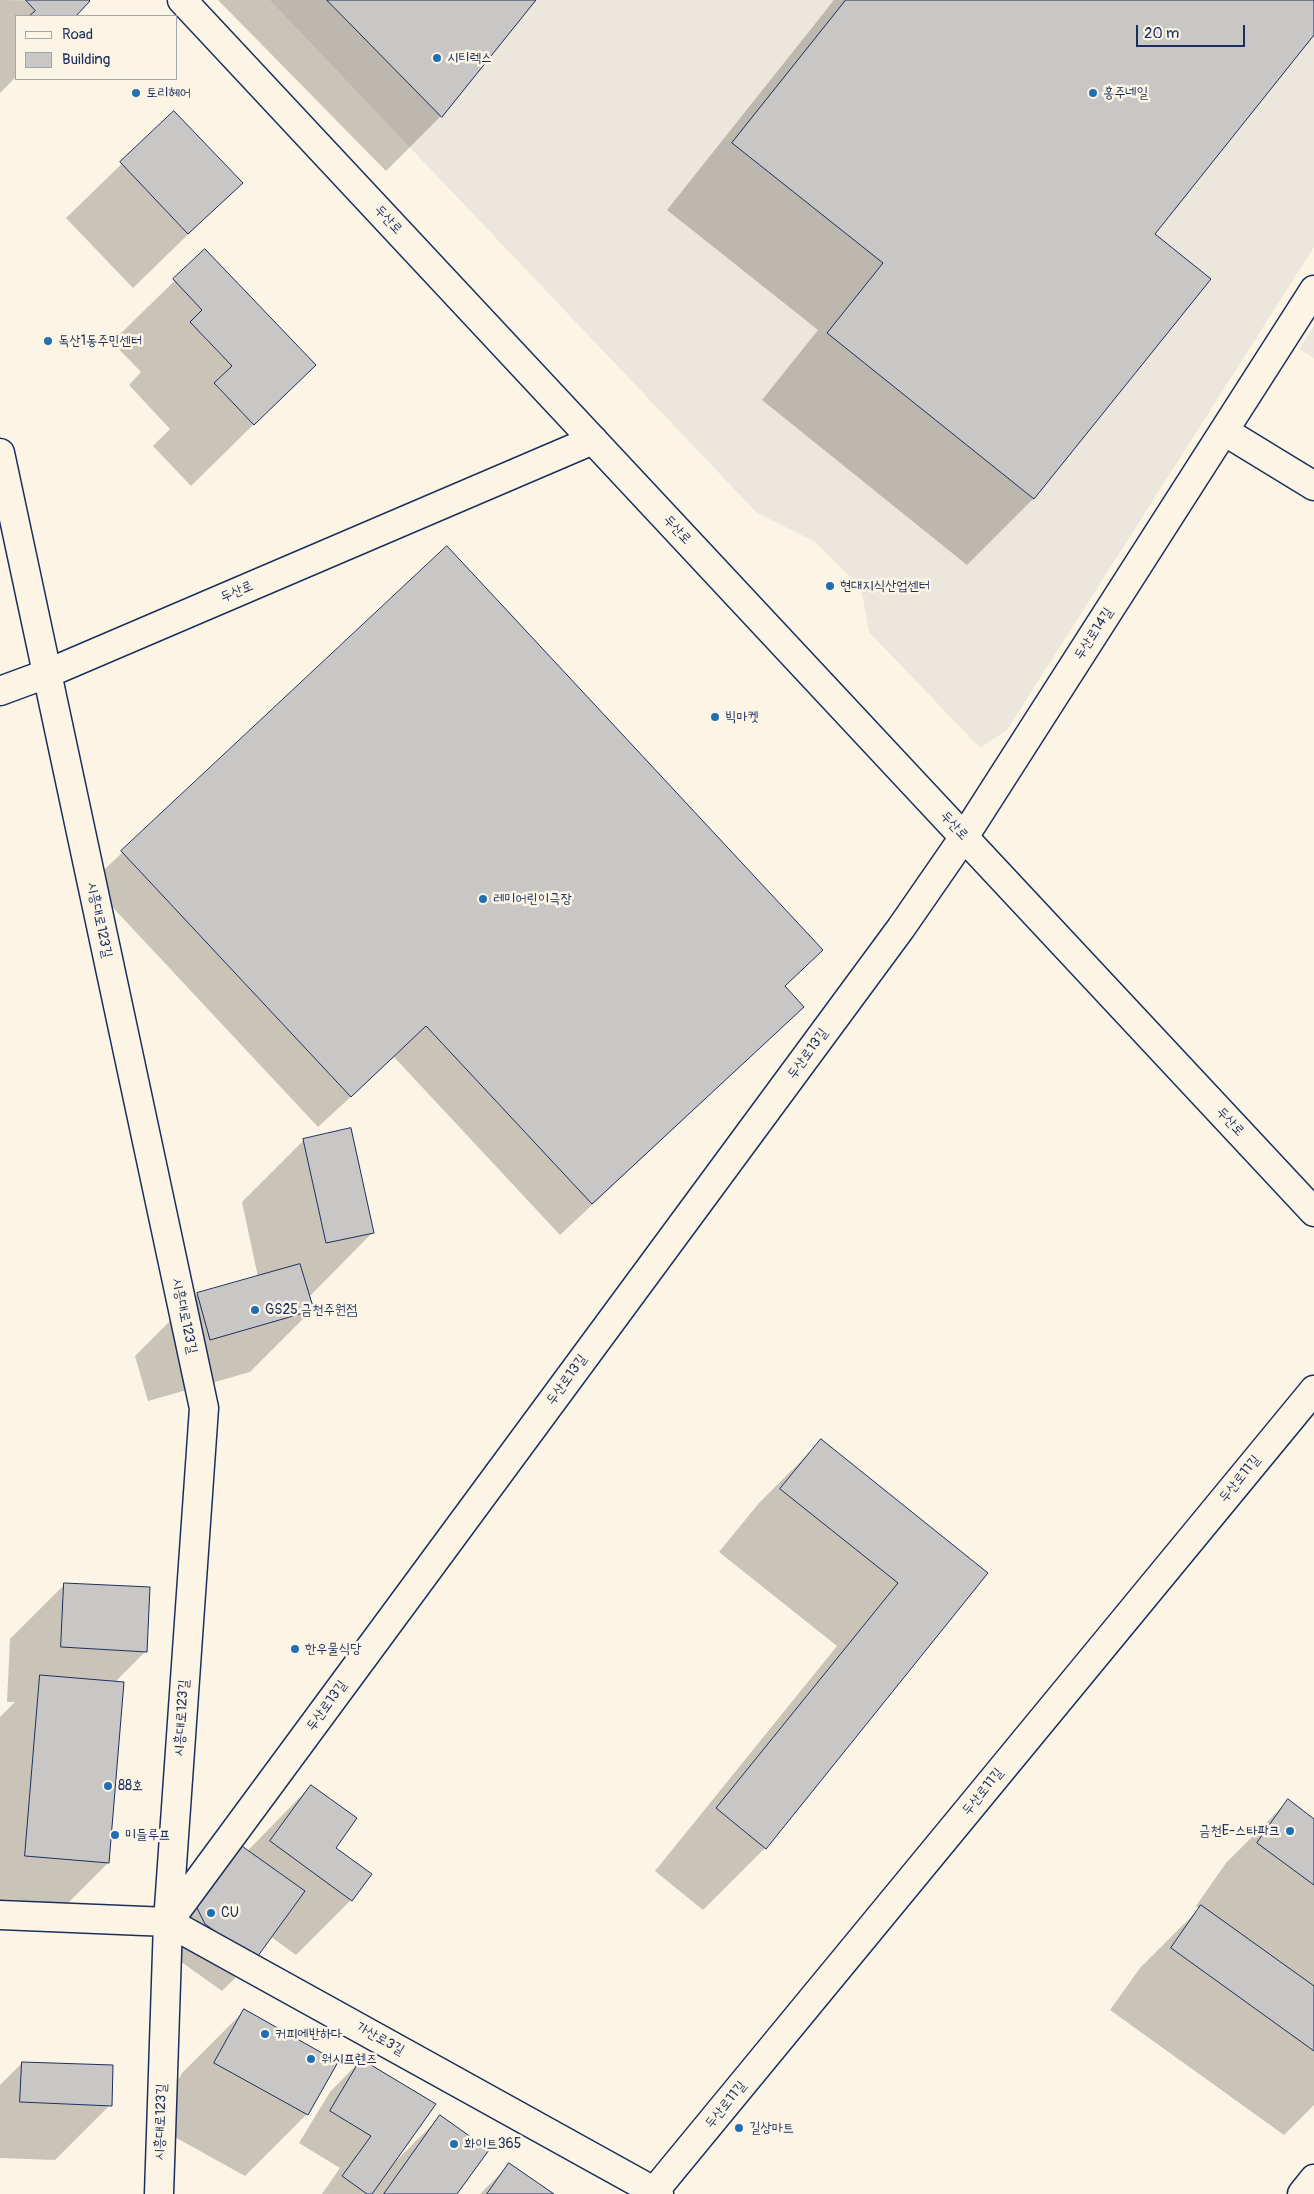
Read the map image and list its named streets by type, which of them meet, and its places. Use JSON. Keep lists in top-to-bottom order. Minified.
{"streets":{"street":["두산로","두산로14길","시흥대로123길","두산로13길","두산로11길","가산로3길"]},"crossings":[["두산로","두산로14길"],["두산로","시흥대로123길"],["두산로","두산로13길"],["두산로14길","두산로13길"],["시흥대로123길","두산로13길"],["시흥대로123길","가산로3길"],["두산로13길","가산로3길"],["두산로11길","가산로3길"]],"places":["시티렉스","토리헤어","홍주네일","독산1동주민센터","현대지식산업센터","빅마켓","레미어린이극장","GS25 금천주원점","한우물식당","88호","금천E-스타파크","미들루프","CU","커피에반하다","워시프렌즈","길상마트","화이트365"],"legend":["Road","Building"],"scale_bar":"20 m"}
